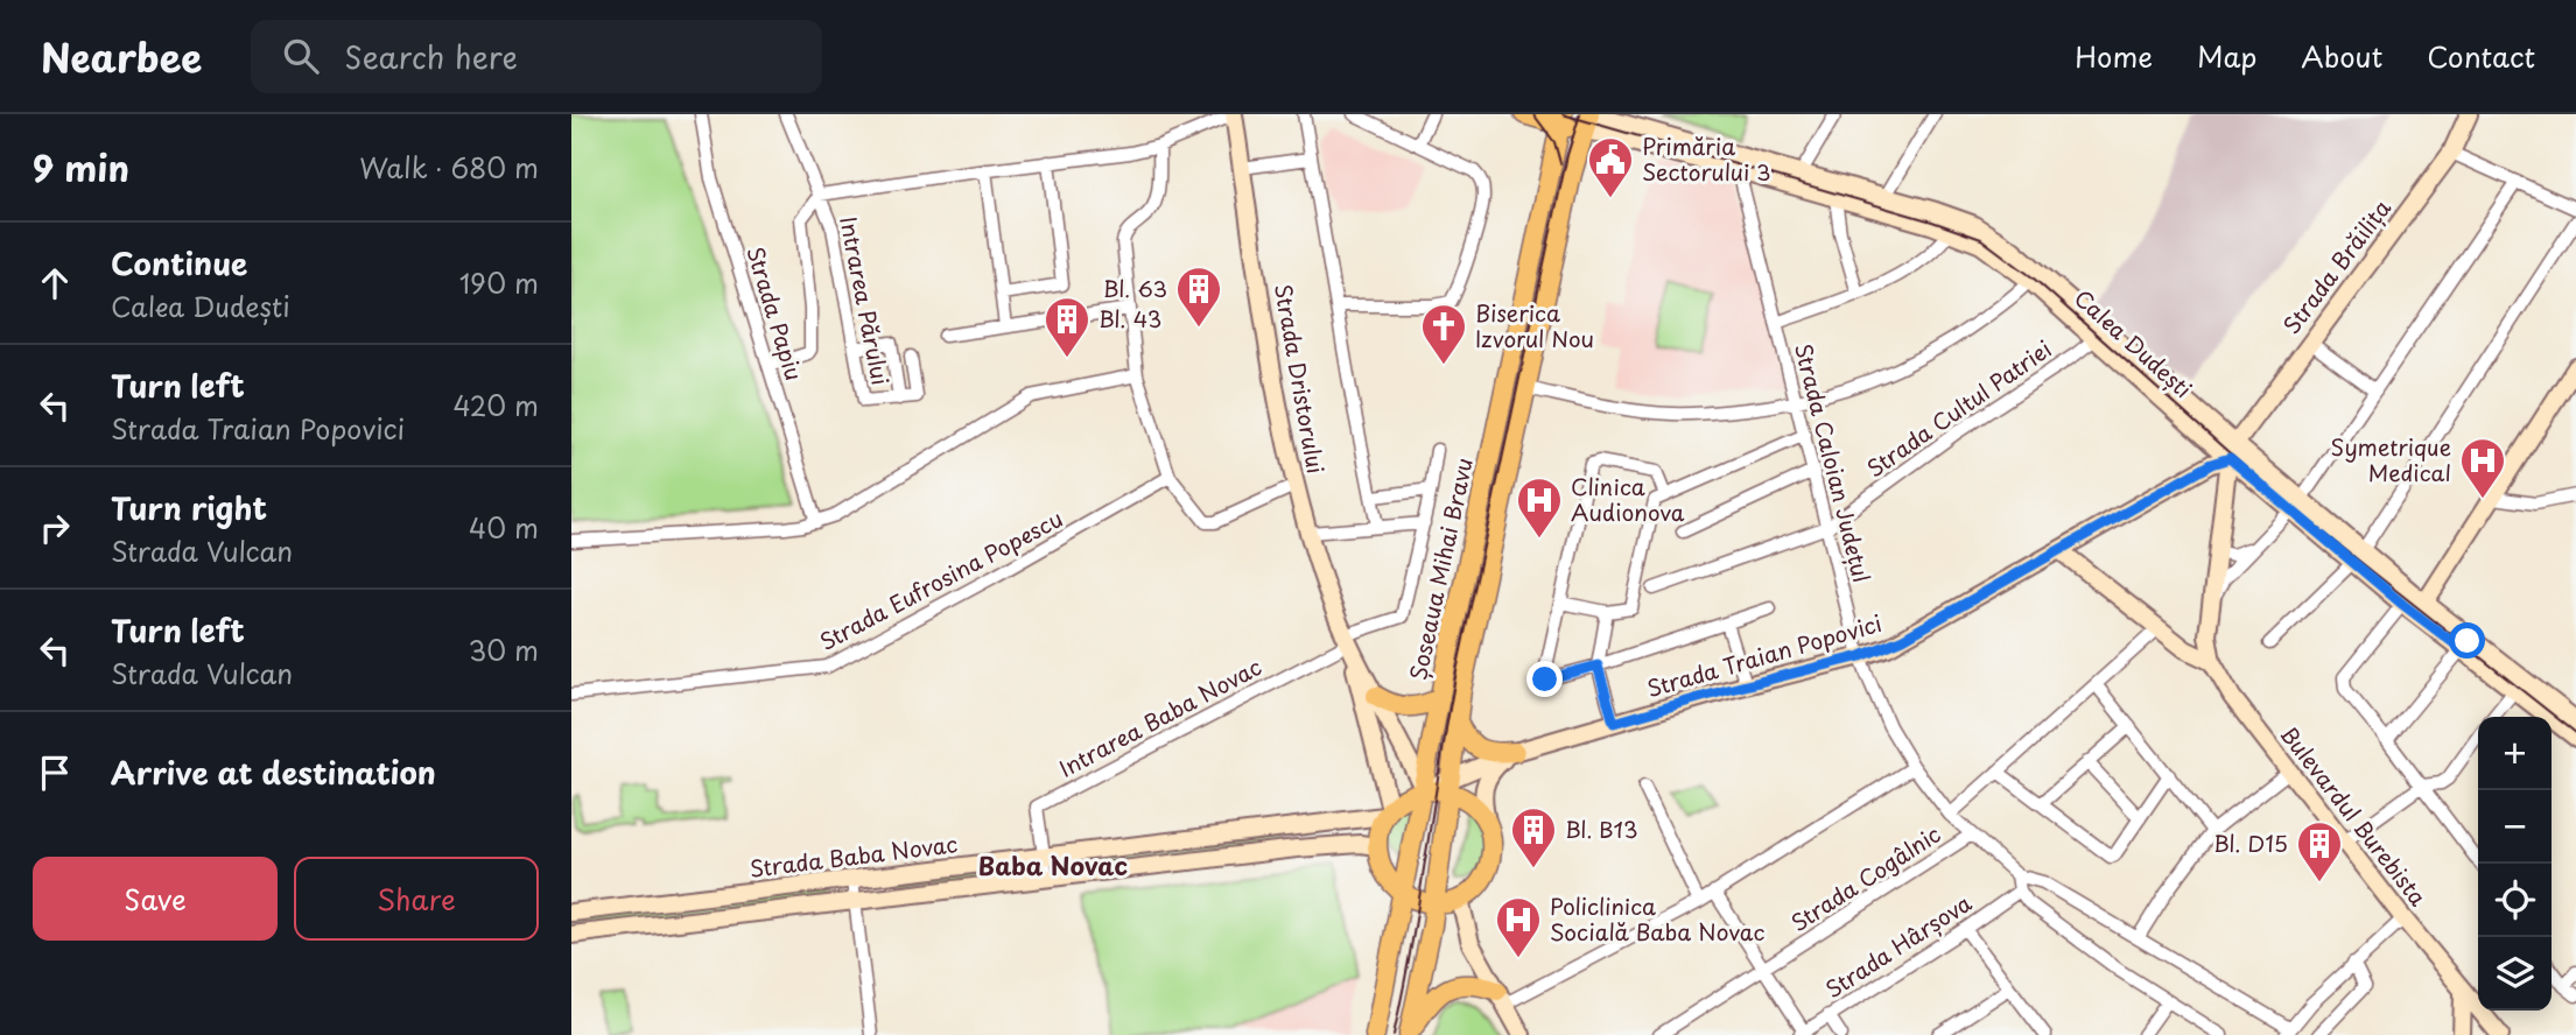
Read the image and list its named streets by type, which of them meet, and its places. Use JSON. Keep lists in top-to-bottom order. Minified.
{"streets":{"main road":["Strada Brăilița","Calea Dudești","Strada Dristorului","Șoseaua Mihai Bravu","Strada Traian Popovici","Bulevardul Burebista","Strada Baba Novac"],"street":["Intrarea Părului","Strada Papiu","Strada Cultul Patriei","Strada Caloian Județul","Strada Eufrosina Popescu","Intrarea Baba Novac","Strada Cogâlnic","Strada Hârșova"]},"crossings":[["Strada Brăilița","Calea Dudești"],["Strada Brăilița","Strada Traian Popovici"],["Strada Brăilița","Bulevardul Burebista"],["Calea Dudești","Strada Cultul Patriei"],["Calea Dudești","Strada Caloian Județul"],["Calea Dudești","Șoseaua Mihai Bravu"],["Calea Dudești","Strada Traian Popovici"],["Calea Dudești","Bulevardul Burebista"],["Strada Dristorului","Șoseaua Mihai Bravu"],["Strada Dristorului","Intrarea Baba Novac"],["Strada Dristorului","Strada Baba Novac"],["Strada Cultul Patriei","Strada Caloian Județul"],["Strada Caloian Județul","Strada Traian Popovici"],["Strada Caloian Județul","Strada Cogâlnic"],["Șoseaua Mihai Bravu","Strada Traian Popovici"],["Strada Traian Popovici","Bulevardul Burebista"],["Intrarea Baba Novac","Strada Baba Novac"]],"districts":["Baba Novac"],"places":{"public building":["Primăria Sectorului 3"],"building":["Bl. 63","Bl. 43","Bl. B13","Bl. D15"],"church":["Biserica Izvorul Nou"],"hospital":["Symetrique Medical","Clinica Audionova","Policlinica Socială Baba Novac"]},"page":{"header":"Nearbee","search":"Search here","nav":["Home","Map","About","Contact"],"heading":["9 min","Walk · 680 m"],"list":[["Continue","Calea Dudești","190 m"],["Turn left","Strada Traian Popovici","420 m"],["Turn right","Strada Vulcan","40 m"],["Turn left","Strada Vulcan","30 m"],"Arrive at destination"],"map_buttons":["+","−"],"buttons":["Save","Share"]}}
